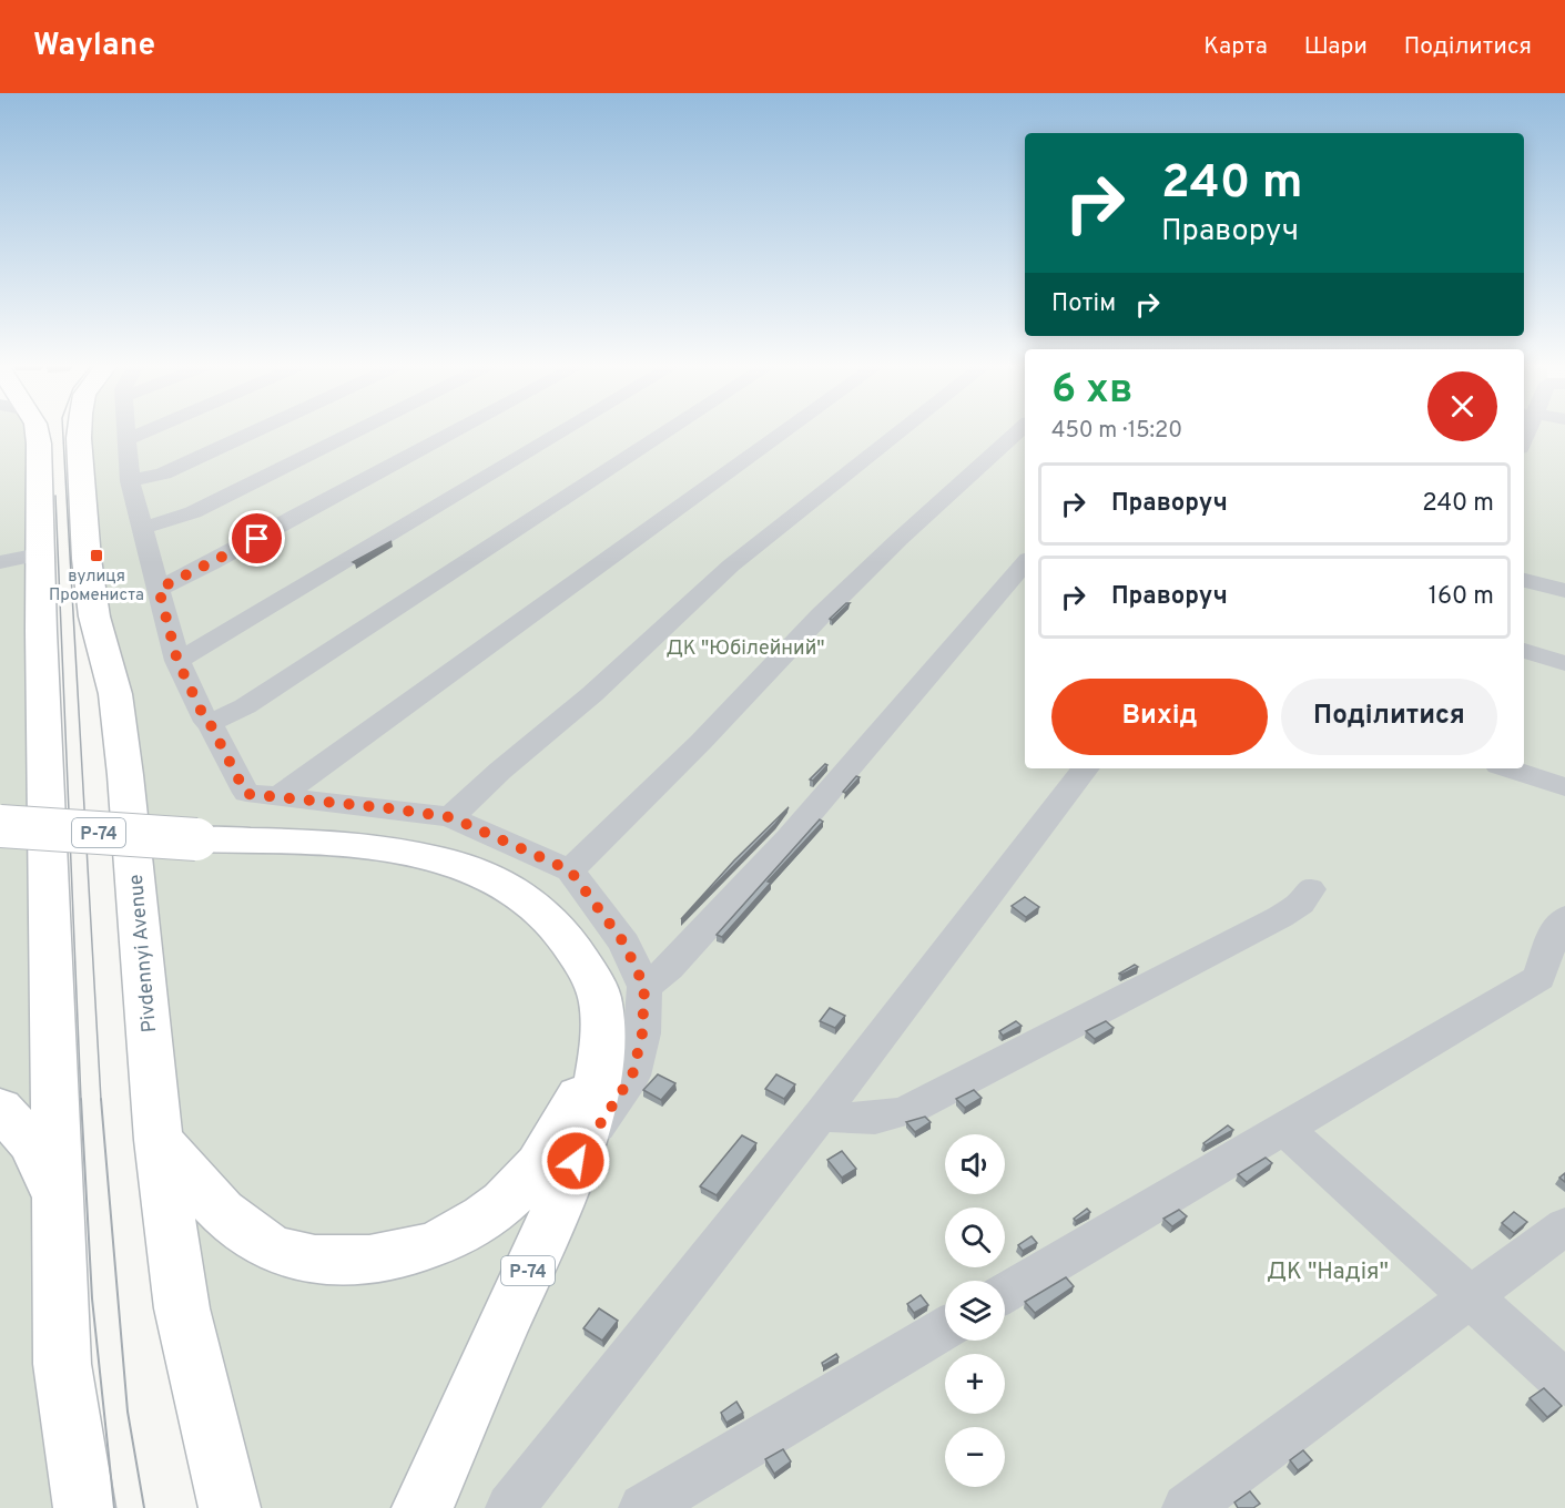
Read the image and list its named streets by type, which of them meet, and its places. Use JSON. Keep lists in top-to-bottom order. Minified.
{"streets":{"main road":["Р-74","Pivdennyi Avenue"]},"parks":["ДК \"Юбілейний\"","ДК \"Надія\""],"places":{"transit":["вулиця Промениста"]},"page":{"header":"Waylane","nav":["Карта","Шари","Поділитися"],"turn":["240 m","Праворуч"],"then":"Потім","heading":["6 хв","450 m · 15:20"],"list":[{"name":"Праворуч","value":"240 m"},{"name":"Праворуч","value":"160 m"}],"buttons":["Вихід","Поділитися"],"map_buttons":["+","−"]}}
